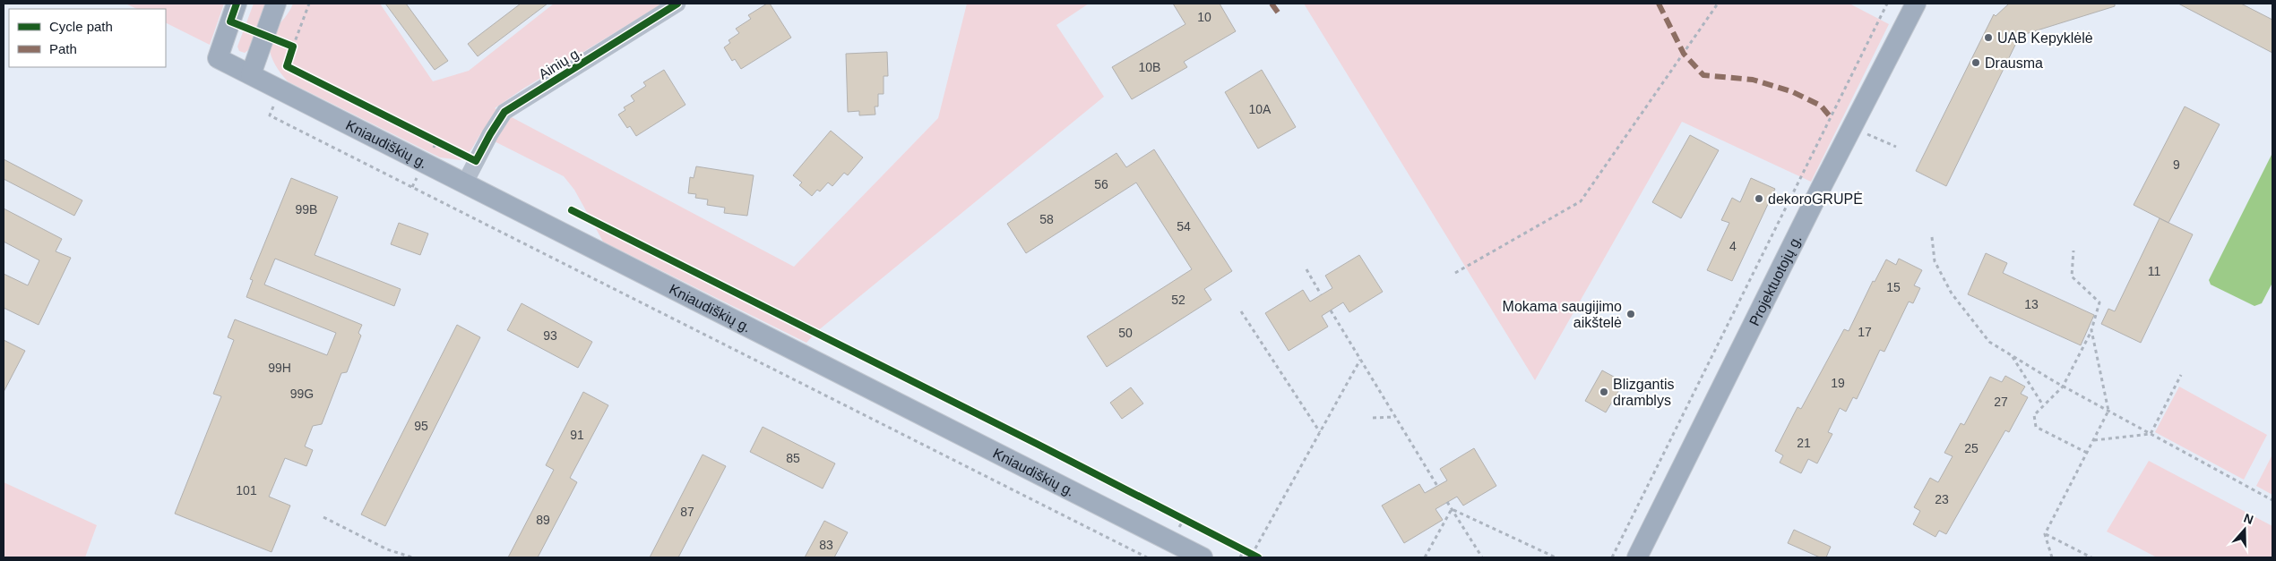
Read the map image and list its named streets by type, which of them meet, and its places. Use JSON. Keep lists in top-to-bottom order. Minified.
{"streets":{"main road":["Kniaudiškių g.","Projektuotojų g."],"street":["Ainių g."]},"crossings":[["Ainių g.","Kniaudiškių g."]],"places":["UAB Kepyklėlė","Drausma","dekoroGRUPĖ","Mokama saugijimo aikštelė","Blizgantis dramblys"],"house_numbers":["10","10B","10A","9","56","99B","58","54","4","11","15","52","13","17","50","93","99H","19","99G","27","95","91","21","25","85","101","23","87","89","83"],"legend":["Cycle path","Path"],"north":"top"}
